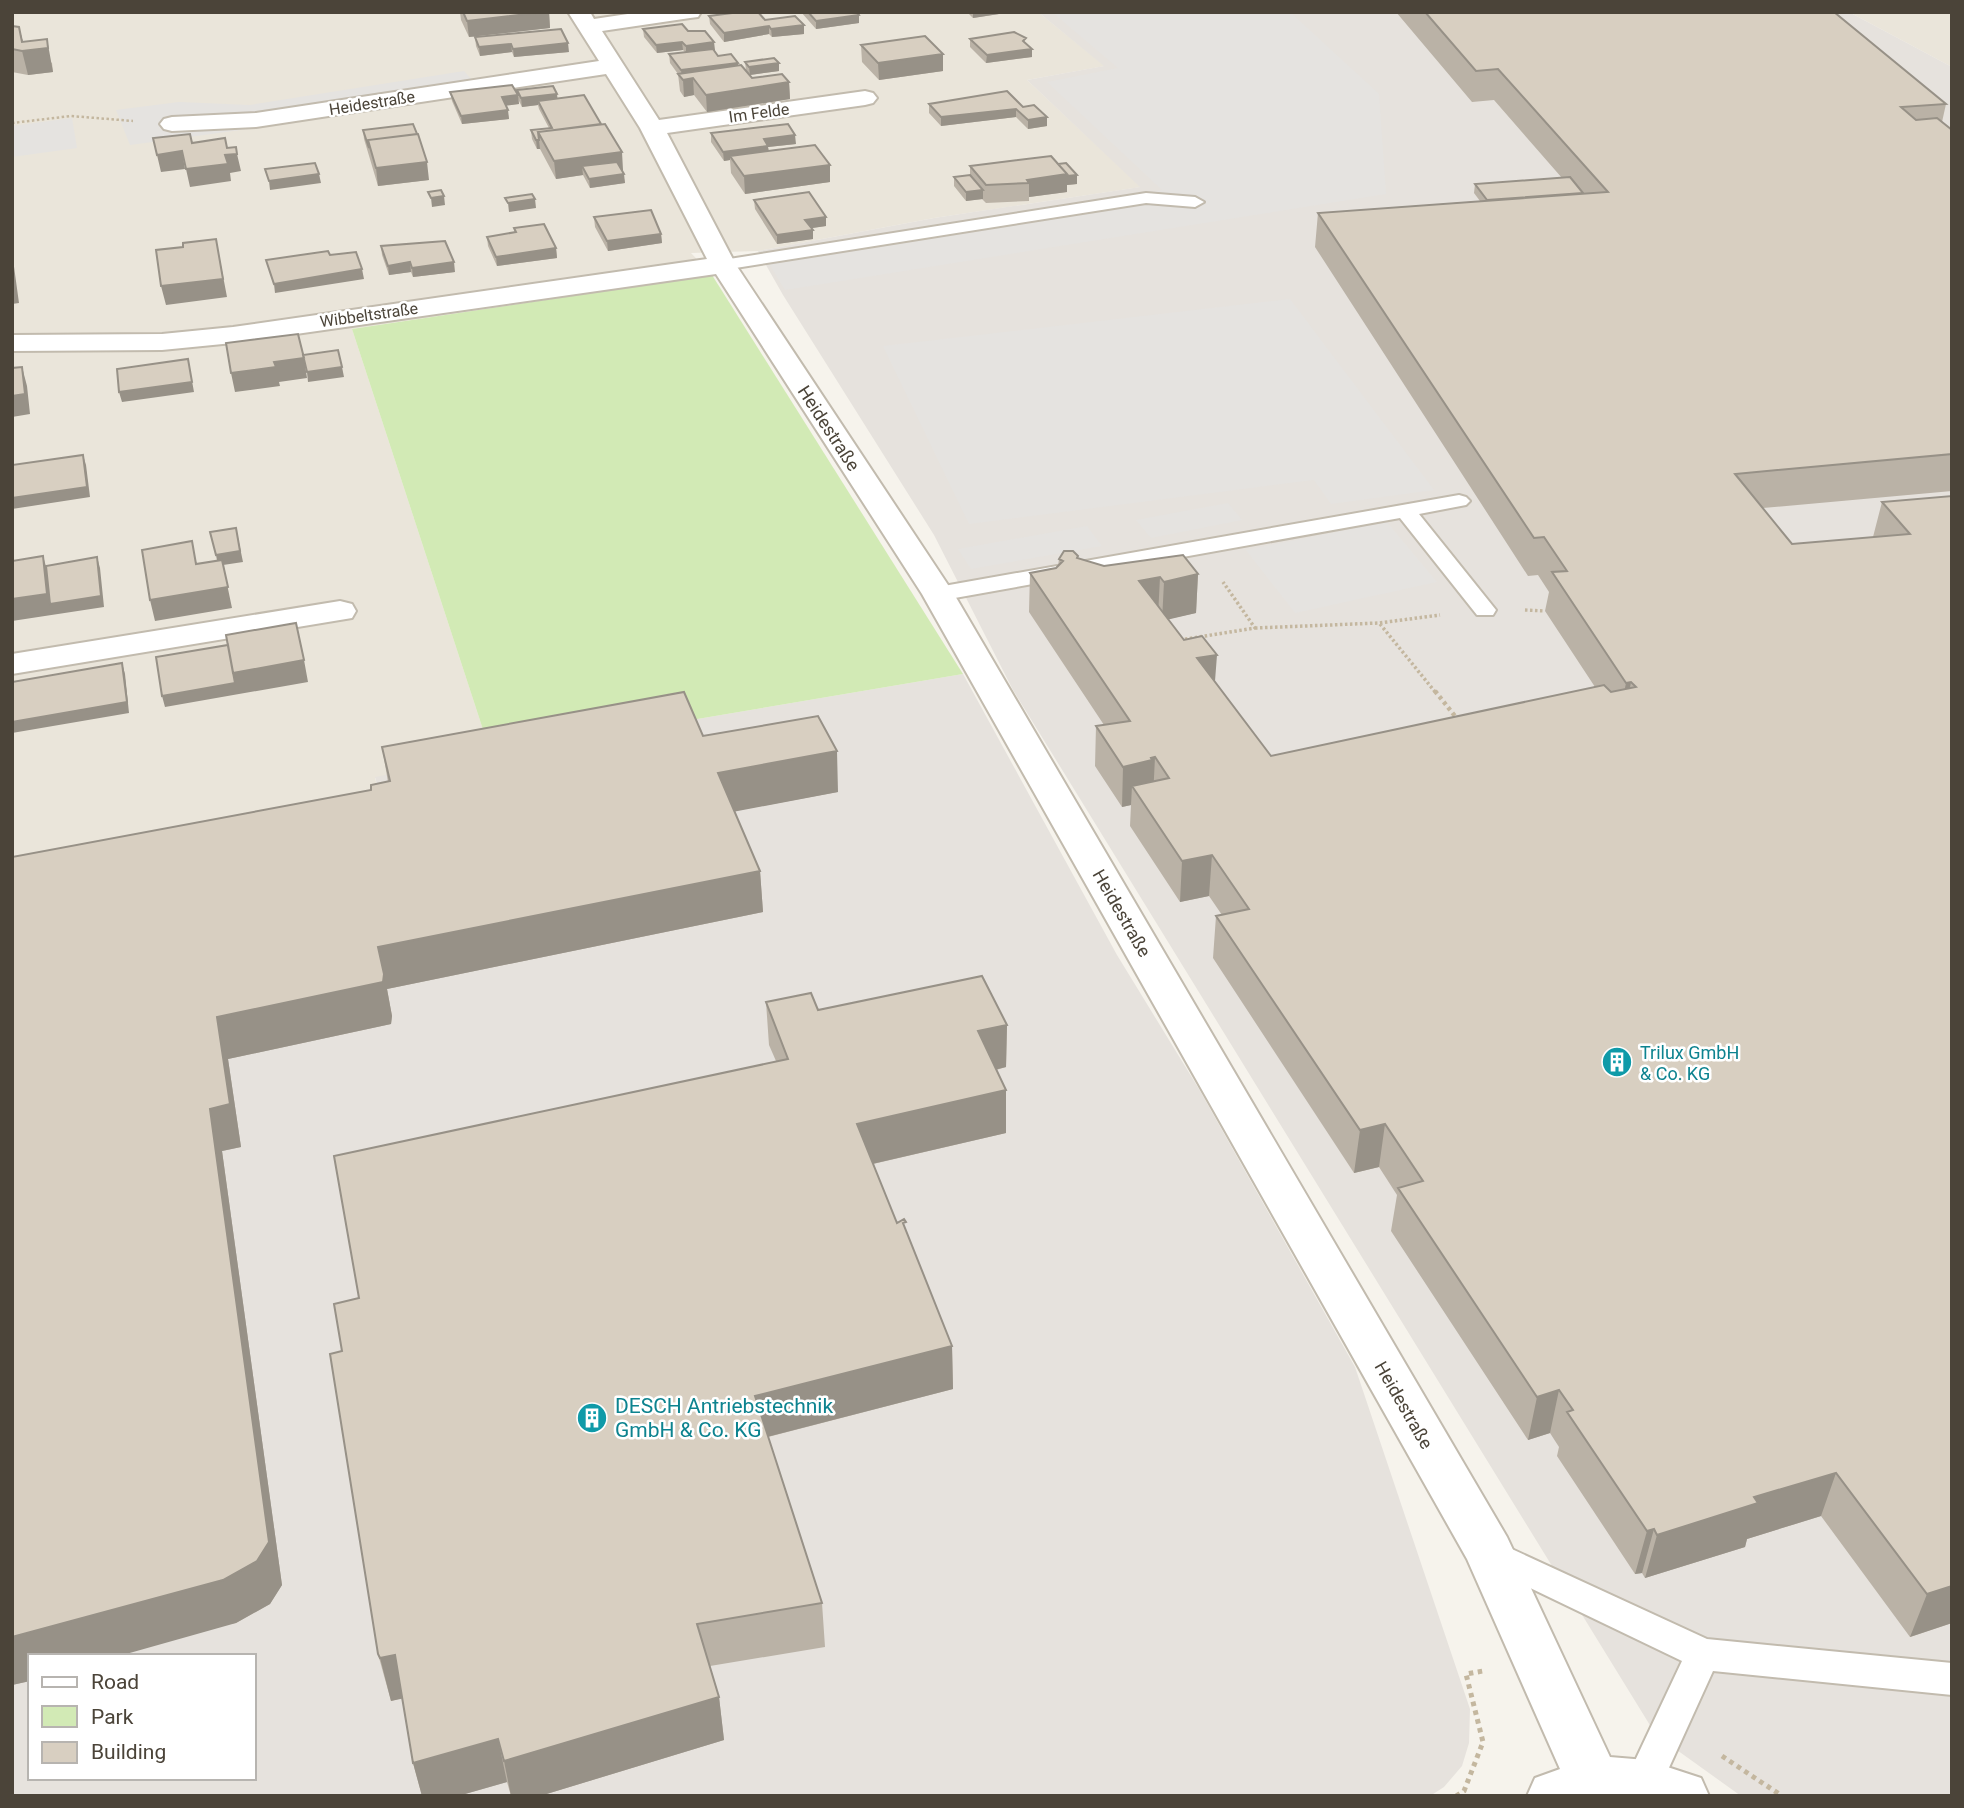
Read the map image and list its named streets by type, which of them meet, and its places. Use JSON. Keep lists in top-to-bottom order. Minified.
{"streets":{"street":["Heidestraße","Im Felde","Wibbeltstraße"]},"crossings":[["Heidestraße","Im Felde"],["Heidestraße","Wibbeltstraße"]],"places":{"building":["Trilux GmbH & Co. KG","DESCH Antriebstechnik GmbH & Co. KG"]},"legend":["Road","Park","Building"]}
